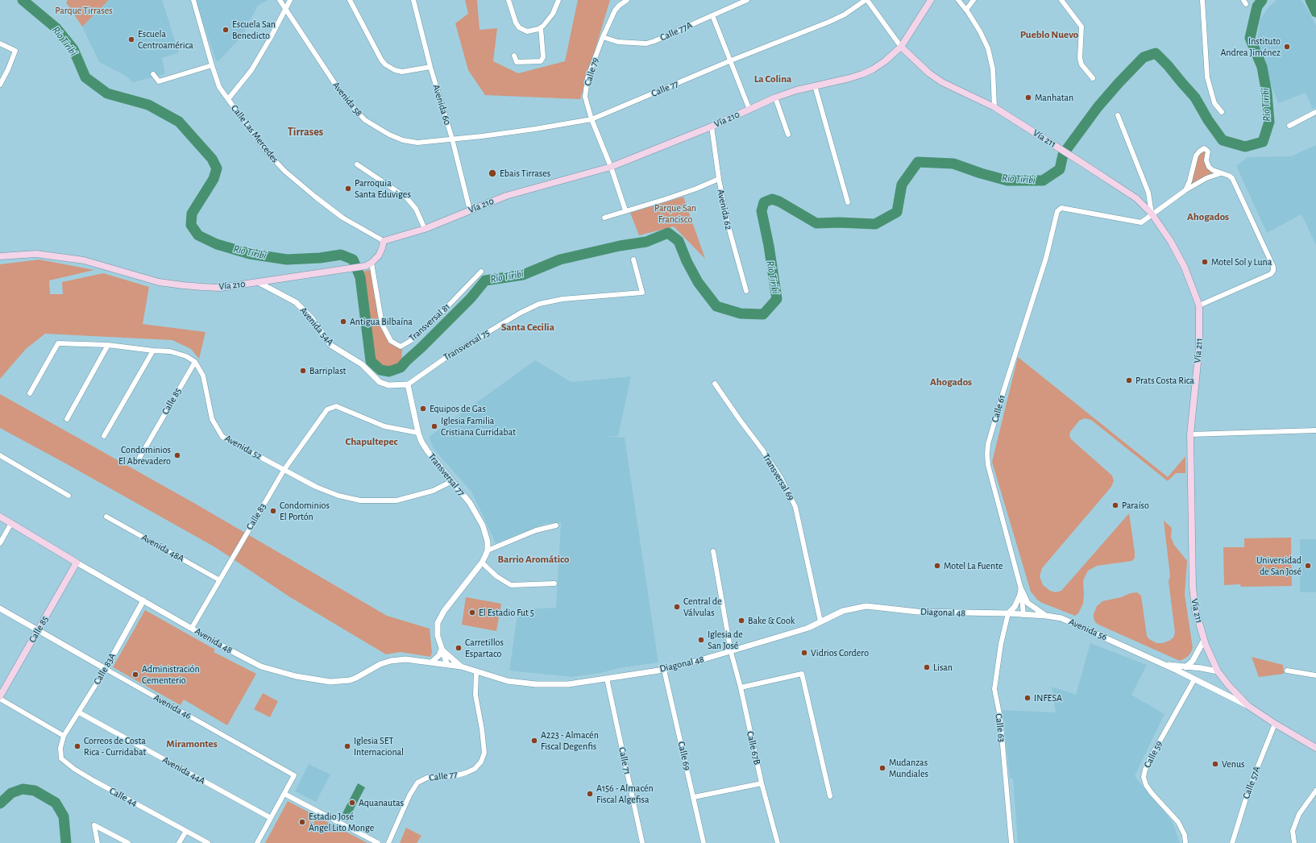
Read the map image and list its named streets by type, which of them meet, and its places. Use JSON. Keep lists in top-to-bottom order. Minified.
{"streets":{"main road":["Vía 210","Vía 211","Calle 85","Avenida 48"],"street":["Calle 77A","Calle 79","Calle 77","Avenida 58","Avenida 60","Calle Las Mercedes","Avenida 62","Transversal 81","Avenida 54A","Transversal 75","Calle 61","Avenida 52","Transversal 77","Transversal 69","Calle 83","Avenida 48A","Diagonal 48","Avenida 56","Calle 83A","Avenida 46","Calle 63","Calle 67B","Calle 59","Calle 69","Calle 71","Avenida 44A","Calle 57A","Calle 44"]},"crossings":[["Calle 77A","Calle 79"],["Calle 79","Calle 77"],["Calle 79","Vía 210"],["Calle 77","Avenida 58"],["Calle 77","Avenida 60"],["Calle 77","Diagonal 48"],["Avenida 58","Avenida 60"],["Avenida 60","Vía 210"],["Vía 210","Calle Las Mercedes"],["Vía 210","Vía 211"],["Vía 210","Avenida 62"],["Vía 210","Transversal 81"],["Vía 210","Avenida 54A"],["Vía 211","Calle 61"],["Vía 211","Avenida 56"],["Vía 211","Calle 57A"],["Avenida 54A","Transversal 75"],["Avenida 54A","Transversal 77"],["Transversal 75","Transversal 77"],["Calle 85","Avenida 52"],["Calle 85","Avenida 48"],["Calle 85","Avenida 46"],["Calle 61","Avenida 56"],["Avenida 52","Transversal 77"],["Avenida 52","Calle 83"],["Transversal 77","Calle 83"],["Transversal 69","Diagonal 48"],["Calle 83","Avenida 48A"],["Calle 83","Avenida 48"],["Diagonal 48","Avenida 56"],["Diagonal 48","Avenida 48"],["Diagonal 48","Calle 63"],["Diagonal 48","Calle 67B"],["Diagonal 48","Calle 69"],["Diagonal 48","Calle 71"],["Avenida 56","Calle 63"],["Avenida 56","Calle 59"],["Avenida 48","Calle 83A"],["Calle 83A","Avenida 46"],["Calle 83A","Avenida 44A"],["Calle 83A","Calle 44"]],"districts":["Pueblo Nuevo","La Colina","Tirrases","Ahogados","Santa Cecilia","Ahogados","Chapultepec","Barrio Aromático","Miramontes"],"water":["Río Tiribí"],"parks":["Parque Tirrases","Parque San Francisco"],"places":["Escuela San Benedicto","Escuela Centroamérica","Instituto Andrea Jiménez","Manhatan","Ebais Tirrases","Parroquia Santa Eduviges","Motel Sol y Luna","Antigua Bilbaína","Barriplast","Prats Costa Rica","Equipos de Gas","Iglesia Familia Cristiana Curridabat","Condominios El Abrevadero","Paraíso","Condominios El Portón","Motel La Fuente","Universidad de San José","Central de Válvulas","El Estadio Fut 5","Bake & Cook","Iglesia de San José","Carretillos Espartaco","Vidrios Cordero","Lisan","Administración Cementerio","INFESA","A223 - Almacén Fiscal Degenfis","Correos de Costa Rica - Curridabat","Iglesia SET Internacional","Venus","Mudanzas Mundiales","A156 - Almacén Fiscal Algefisa","Aquanautas","Estadio José Ángel Lito Monge"]}
